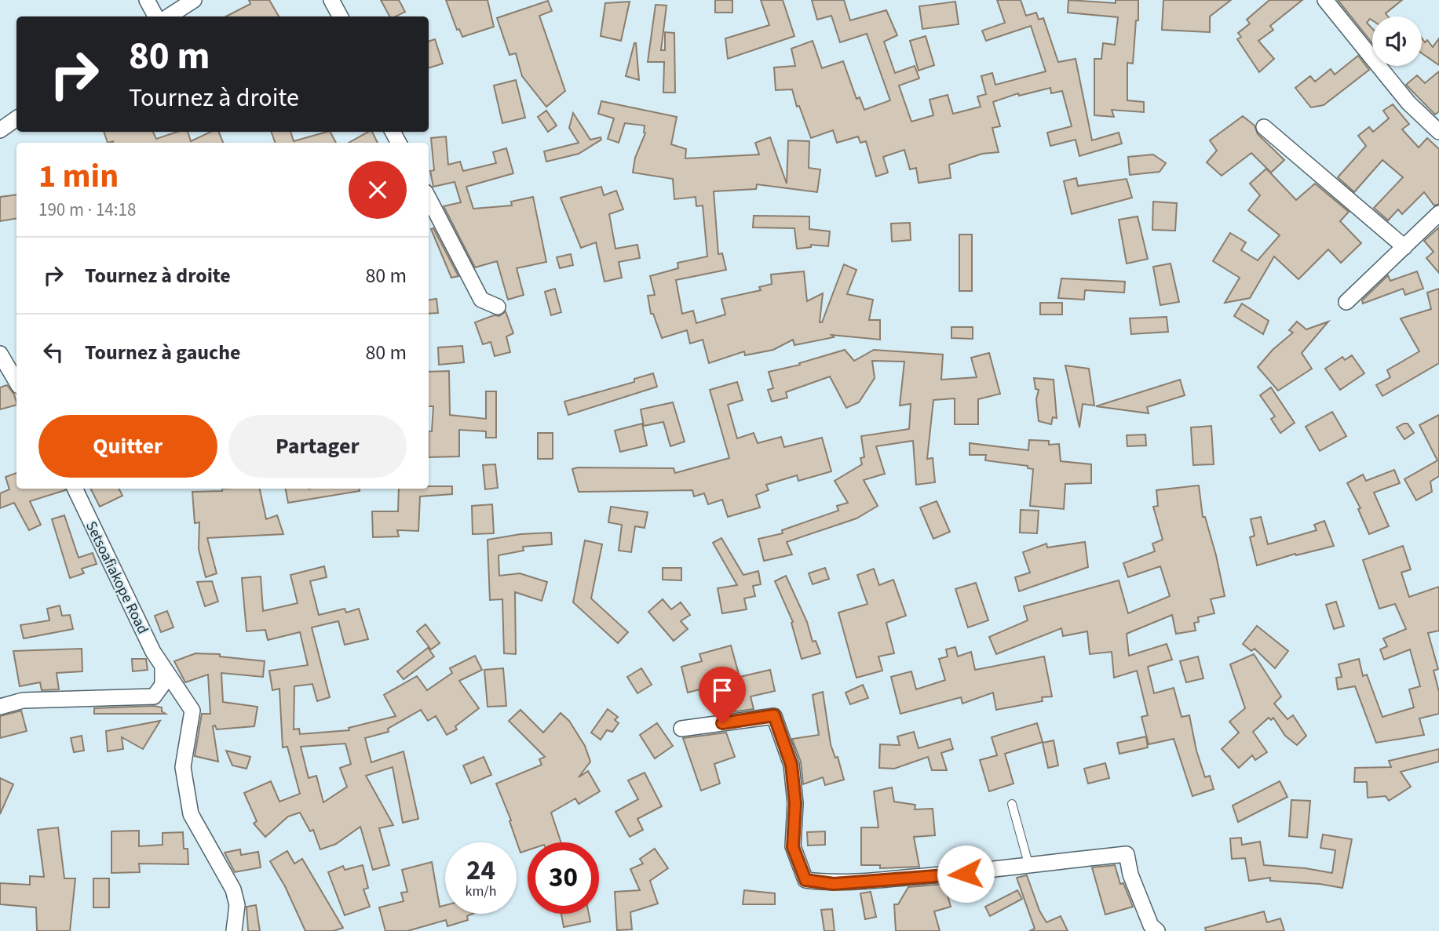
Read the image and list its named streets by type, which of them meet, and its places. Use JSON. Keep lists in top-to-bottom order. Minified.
{"streets":{"street":["Setsoafiakope Road"]},"page":{"turn":["80 m","Tournez à droite"],"heading":["1 min","190 m · 14:18"],"list":[{"name":"Tournez à droite","value":"80 m"},{"name":"Tournez à gauche","value":"80 m"}],"buttons":["Quitter","Partager"],"speed":"24 km/h","limit":"30"}}
